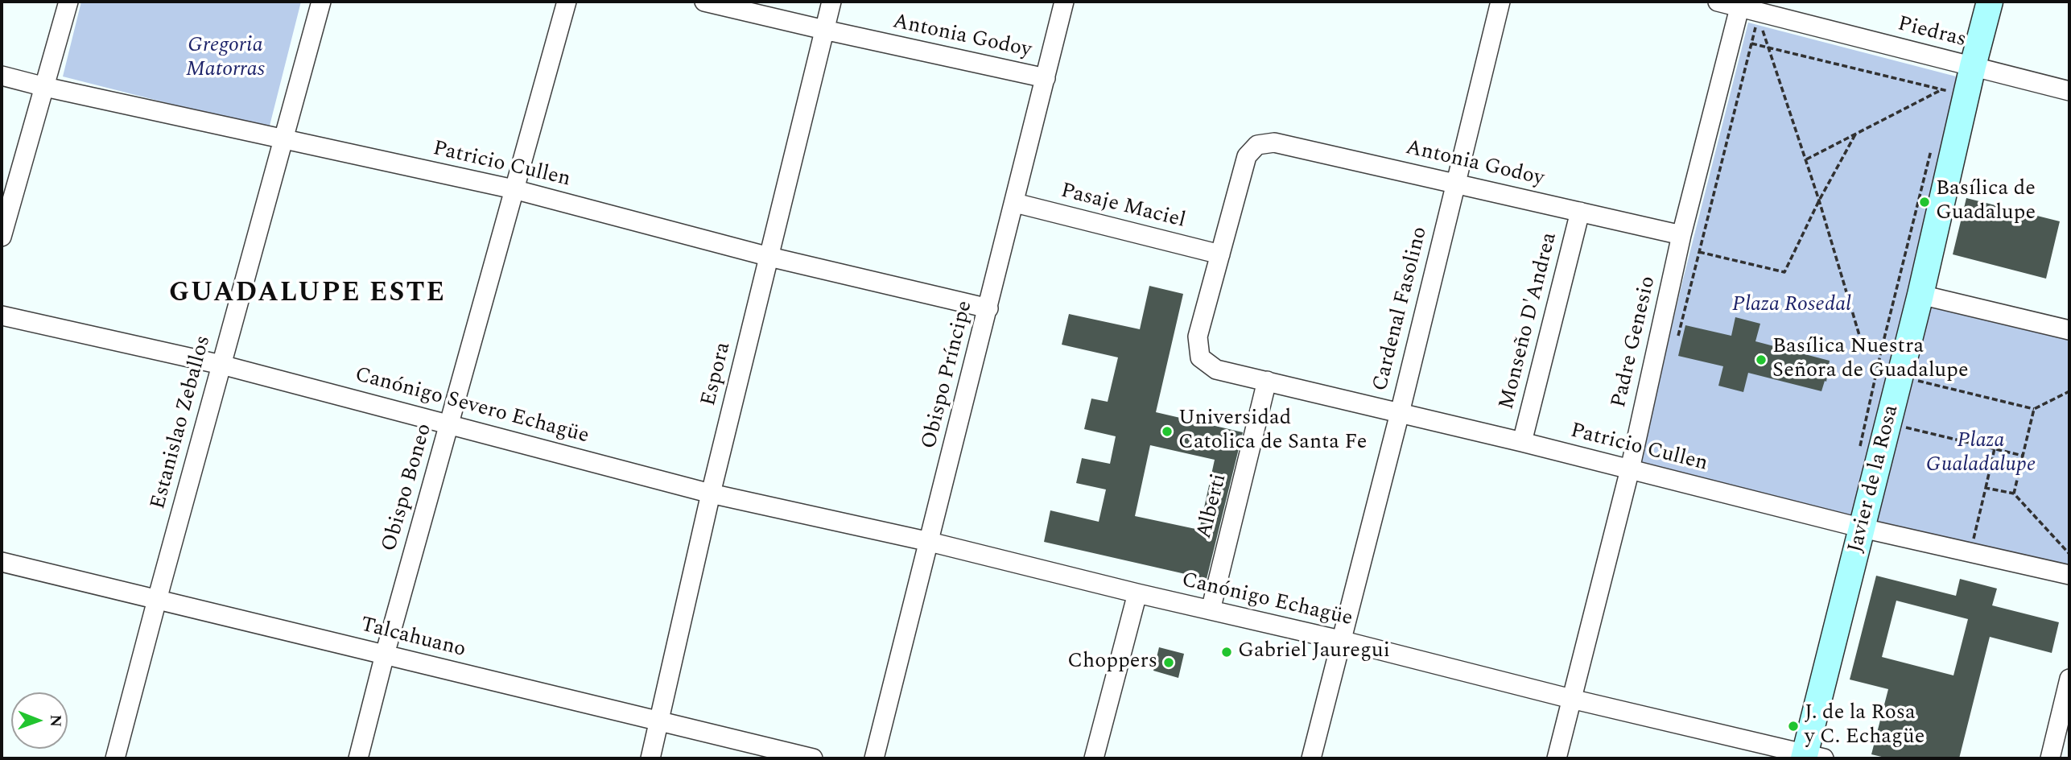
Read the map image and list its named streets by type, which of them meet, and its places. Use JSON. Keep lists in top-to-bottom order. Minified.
{"streets":{"street":["Piedras","Antonia Godoy","Patricio Cullen","Pasaje Maciel","Cardenal Fasolino","Monseño D'Andrea","Padre Genesio","Espora","Obispo Príncipe","Canónigo Severo Echagüe","Estanislao Zeballos","Javier de la Rosa","Obispo Boneo","Alberti","Canónigo Echagüe","Talcahuano"]},"crossings":[["Piedras","Padre Genesio"],["Piedras","Javier de la Rosa"],["Antonia Godoy","Patricio Cullen"],["Antonia Godoy","Pasaje Maciel"],["Antonia Godoy","Cardenal Fasolino"],["Antonia Godoy","Monseño D'Andrea"],["Antonia Godoy","Padre Genesio"],["Antonia Godoy","Espora"],["Antonia Godoy","Obispo Príncipe"],["Patricio Cullen","Pasaje Maciel"],["Patricio Cullen","Cardenal Fasolino"],["Patricio Cullen","Monseño D'Andrea"],["Patricio Cullen","Padre Genesio"],["Patricio Cullen","Espora"],["Patricio Cullen","Obispo Príncipe"],["Patricio Cullen","Estanislao Zeballos"],["Patricio Cullen","Javier de la Rosa"],["Patricio Cullen","Obispo Boneo"],["Patricio Cullen","Alberti"],["Pasaje Maciel","Obispo Príncipe"],["Cardenal Fasolino","Canónigo Echagüe"],["Padre Genesio","Canónigo Echagüe"],["Espora","Canónigo Severo Echagüe"],["Espora","Talcahuano"],["Obispo Príncipe","Canónigo Severo Echagüe"],["Obispo Príncipe","Canónigo Echagüe"],["Canónigo Severo Echagüe","Estanislao Zeballos"],["Canónigo Severo Echagüe","Obispo Boneo"],["Canónigo Severo Echagüe","Canónigo Echagüe"],["Estanislao Zeballos","Talcahuano"],["Javier de la Rosa","Canónigo Echagüe"],["Obispo Boneo","Talcahuano"],["Alberti","Canónigo Echagüe"]],"districts":["GUADALUPE ESTE"],"parks":["Gregoria Matorras","Plaza Rosedal","Plaza Gualadalupe"],"places":["Basílica de Guadalupe","Basílica Nuestra Señora de Guadalupe","Universidad Catolica de Santa Fe","Gabriel Jauregui","Choppers","J. de la Rosa y C. Echagüe"],"north":"right"}
